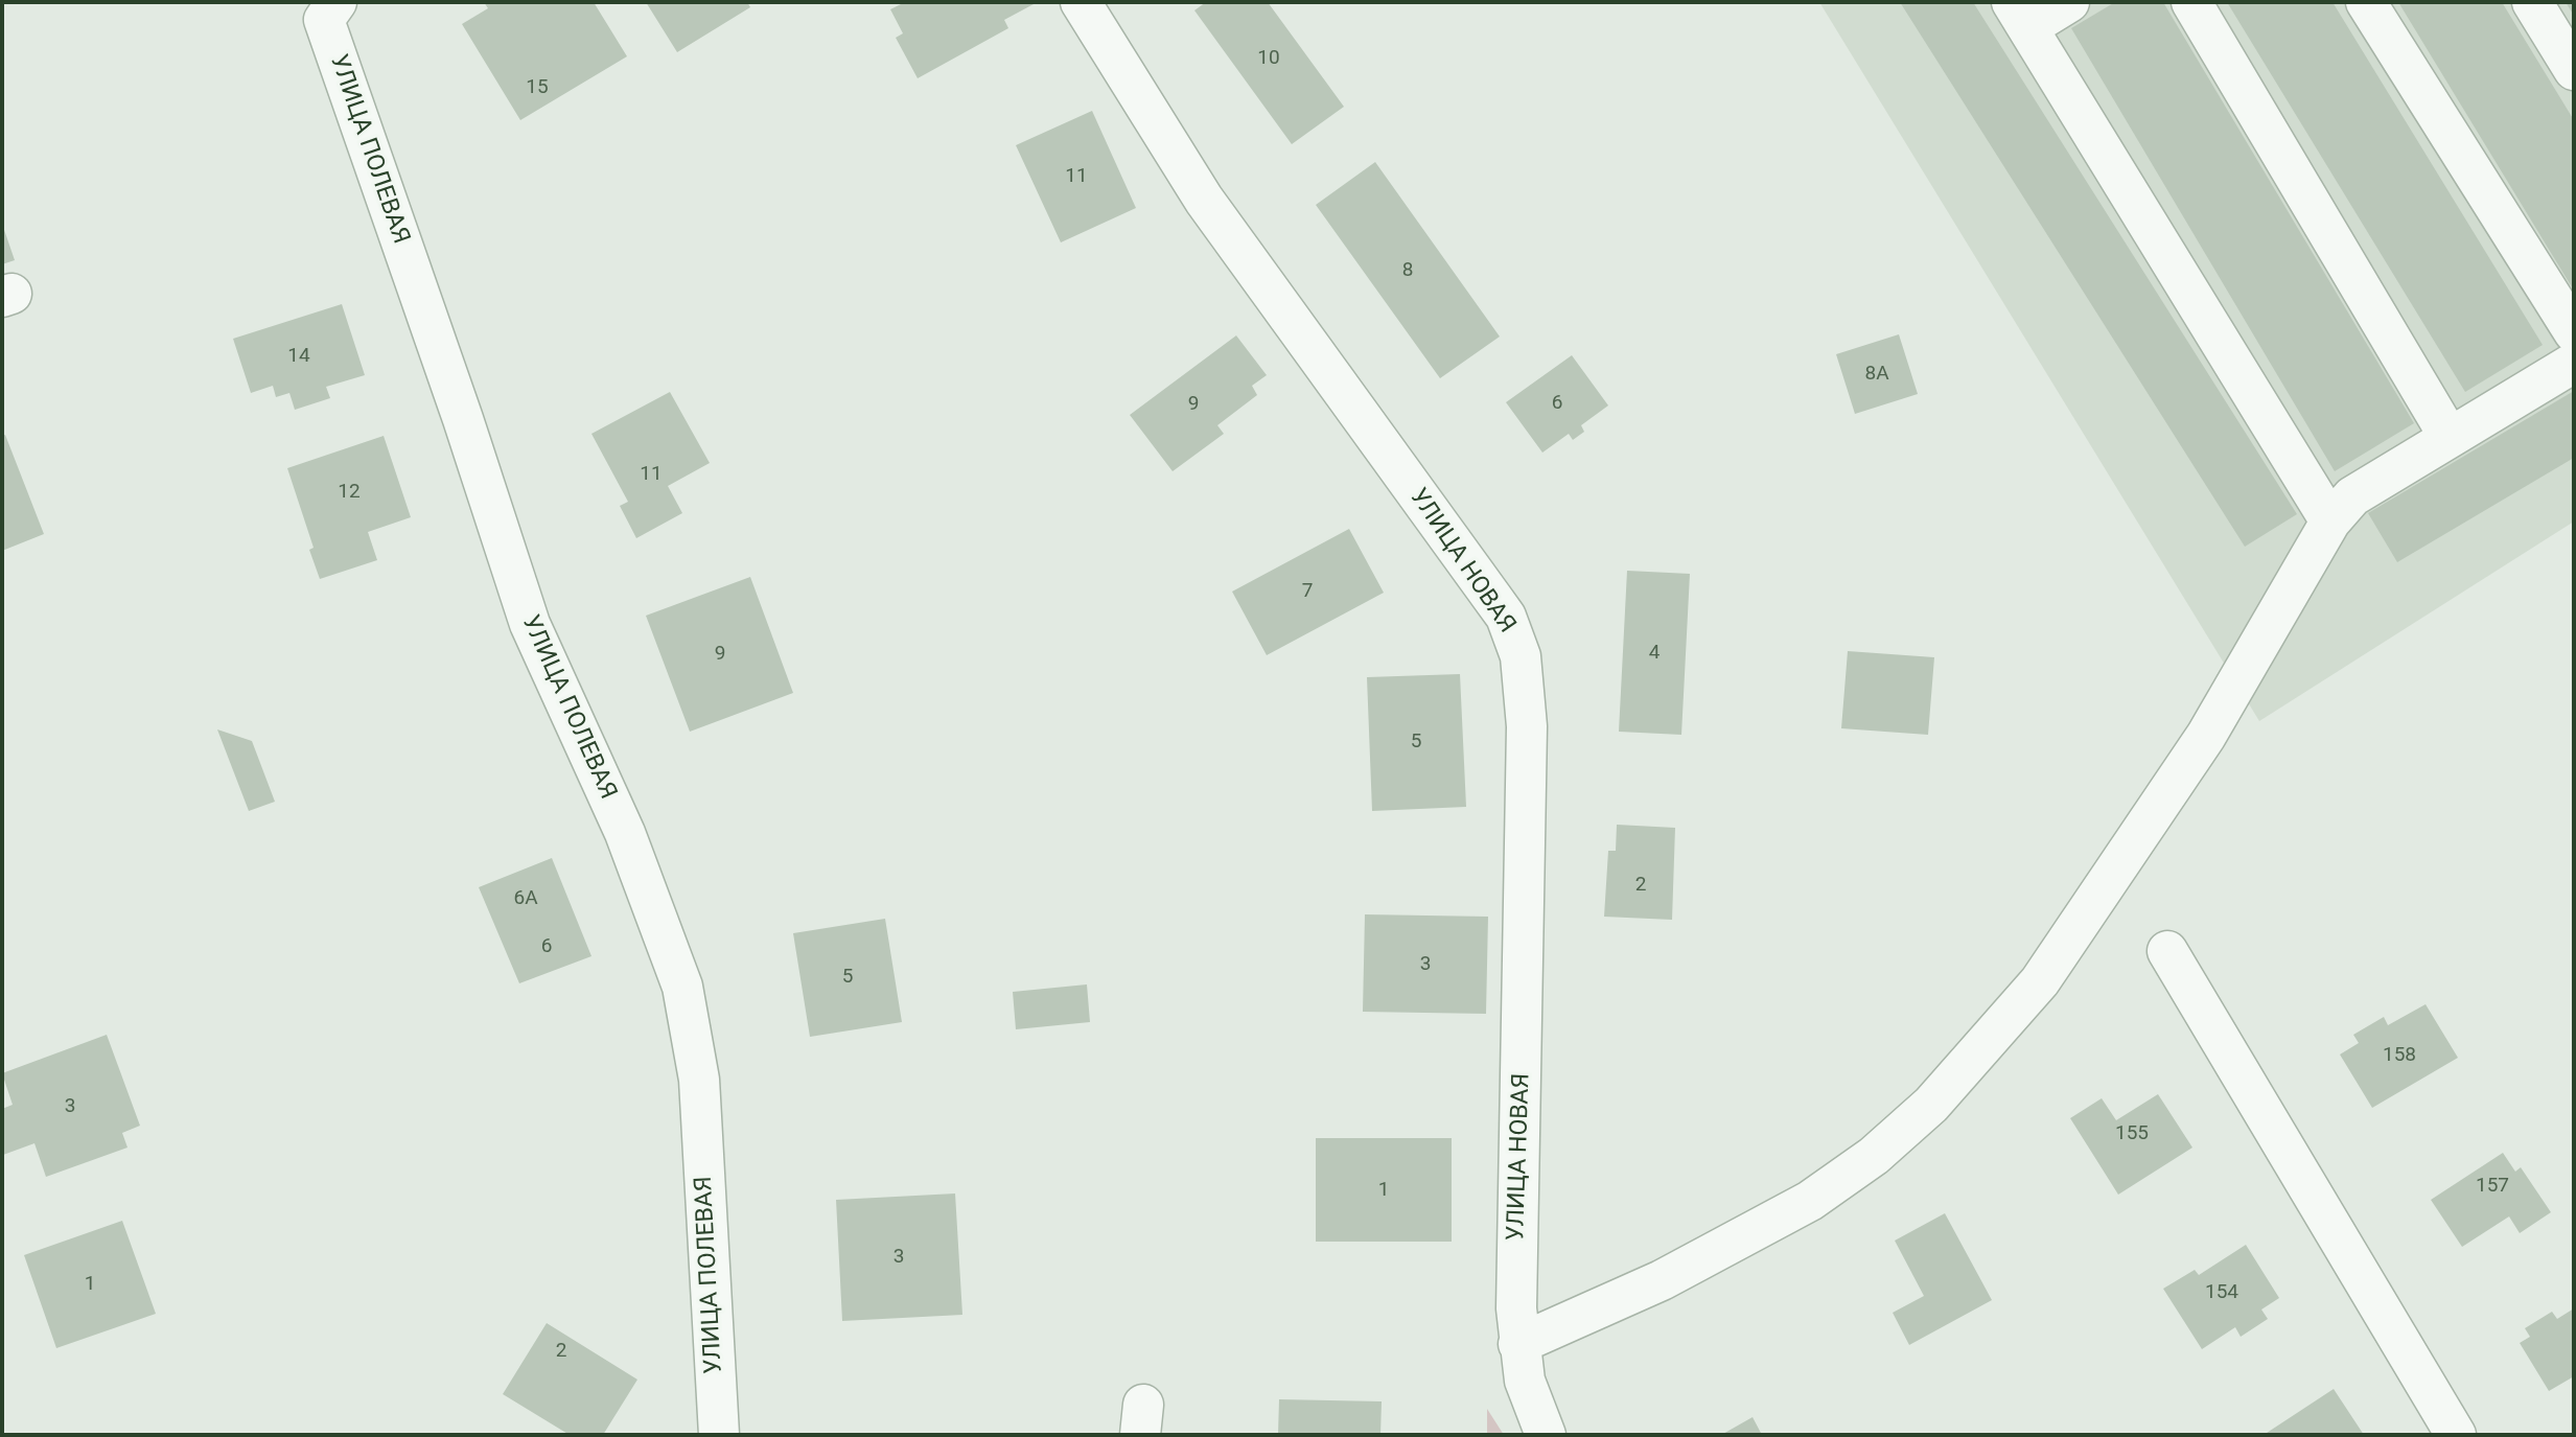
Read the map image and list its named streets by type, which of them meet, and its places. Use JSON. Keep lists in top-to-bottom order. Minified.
{"streets":{"street":["УЛИЦА ПОЛЕВАЯ","УЛИЦА НОВАЯ"]},"house_numbers":["10","15","11","8","14","8А","6","9","11","12","7","4","9","5","2","6А","6","3","5","158","3","155","157","1","3","1","154","2"]}
